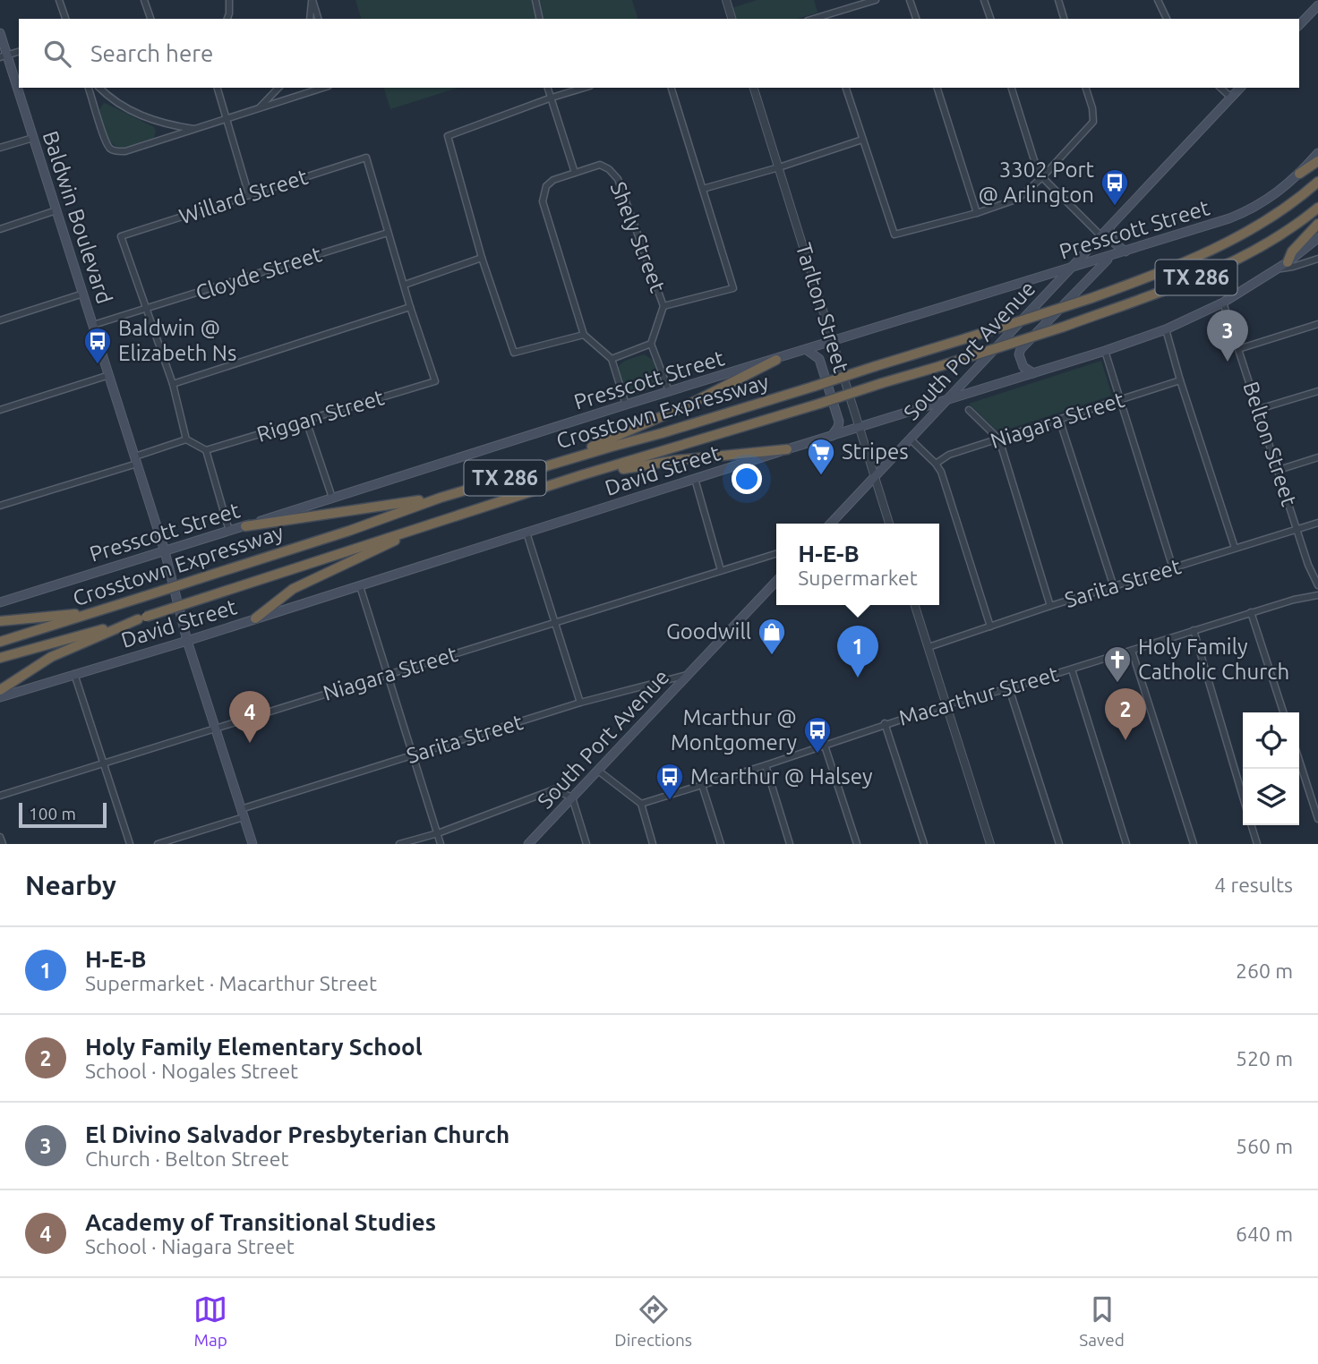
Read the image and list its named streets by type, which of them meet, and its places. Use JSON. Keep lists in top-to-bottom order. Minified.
{"streets":{"highway":["TX 286","Crosstown Expressway"],"main road":["Baldwin Boulevard","Presscott Street","South Port Avenue","David Street"],"street":["Willard Street","Shely Street","Cloyde Street","Tarlton Street","Riggan Street","Niagara Street","Belton Street","Sarita Street","Macarthur Street"]},"crossings":[["Willard Street","Cloyde Street"],["Baldwin Boulevard","Presscott Street"],["Baldwin Boulevard","Cloyde Street"],["Baldwin Boulevard","Niagara Street"],["Baldwin Boulevard","David Street"],["Baldwin Boulevard","Sarita Street"],["Presscott Street","Tarlton Street"],["Presscott Street","South Port Avenue"],["Tarlton Street","South Port Avenue"],["Tarlton Street","David Street"],["South Port Avenue","David Street"],["South Port Avenue","Sarita Street"],["Belton Street","David Street"],["Belton Street","Sarita Street"]],"places":{"bus stop":["3302 Port @ Arlington","Baldwin @ Elizabeth Ns","Mcarthur @ Montgomery","Mcarthur @ Halsey"],"supermarket":["Stripes"],"shop":["Goodwill"],"church":["Holy Family Catholic Church"]},"scale_bar":"100 m","page":{"search":"Search here","pins":["3","1","2","4"],"popup":["H-E-B","Supermarket"],"scale":"100 m","heading":["Nearby","4 results"],"list":[{"mark":"1","name":"H-E-B","note":"Supermarket · Macarthur Street","value":"260 m"},{"mark":"2","name":"Holy Family Elementary School","note":"School · Nogales Street","value":"520 m"},{"mark":"3","name":"El Divino Salvador Presbyterian Church","note":"Church · Belton Street","value":"560 m"},{"mark":"4","name":"Academy of Transitional Studies","note":"School · Niagara Street","value":"640 m"}],"nav":["Map","Directions","Saved"]}}
